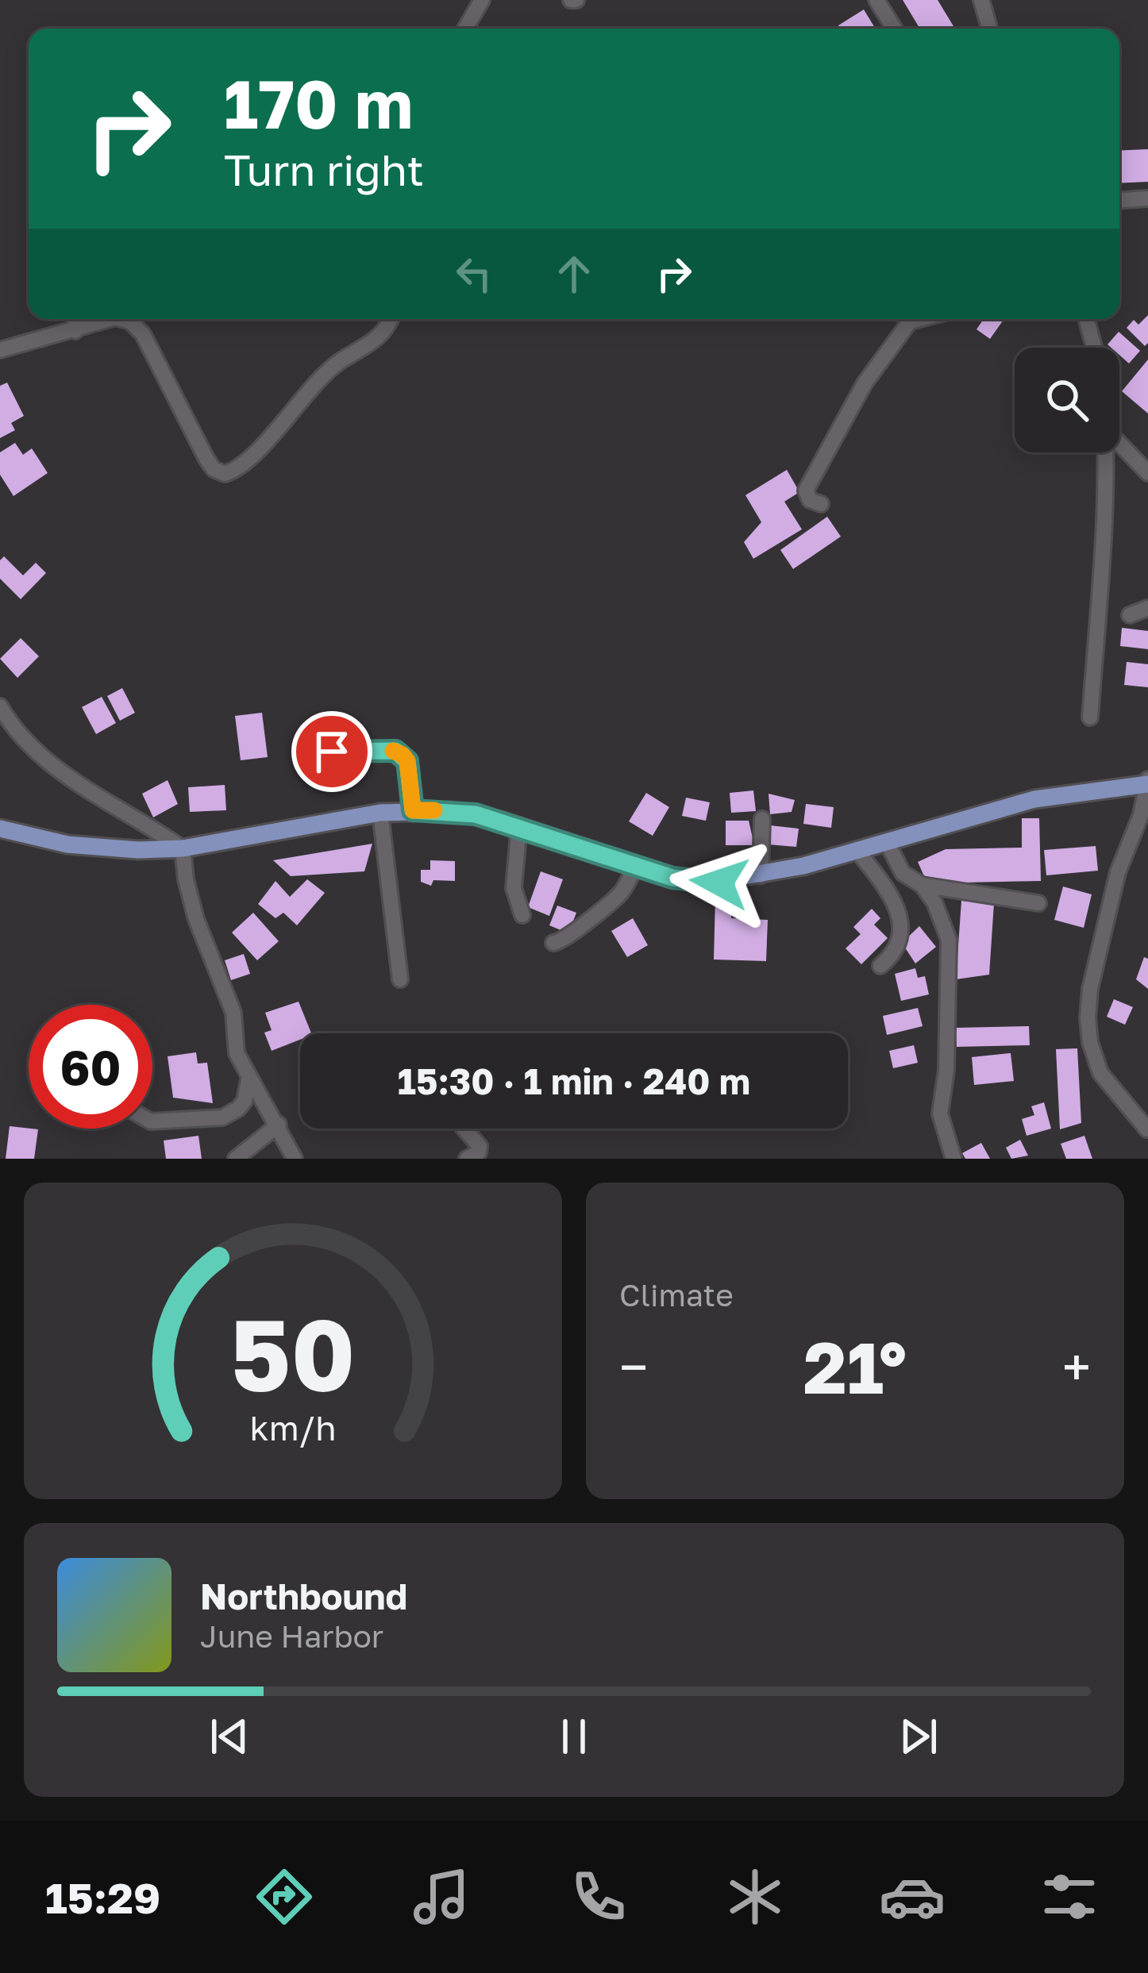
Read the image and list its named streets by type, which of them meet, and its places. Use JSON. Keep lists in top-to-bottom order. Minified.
{"page":{"turn":["170 m","Turn right"],"limit":"60","trip":"15:30 · 1 min · 240 m","tile":"Climate","heat":["−","21°","+"],"song":["Northbound","June Harbor"],"tabs":"15:29","gauge":["50","km/h"]}}
